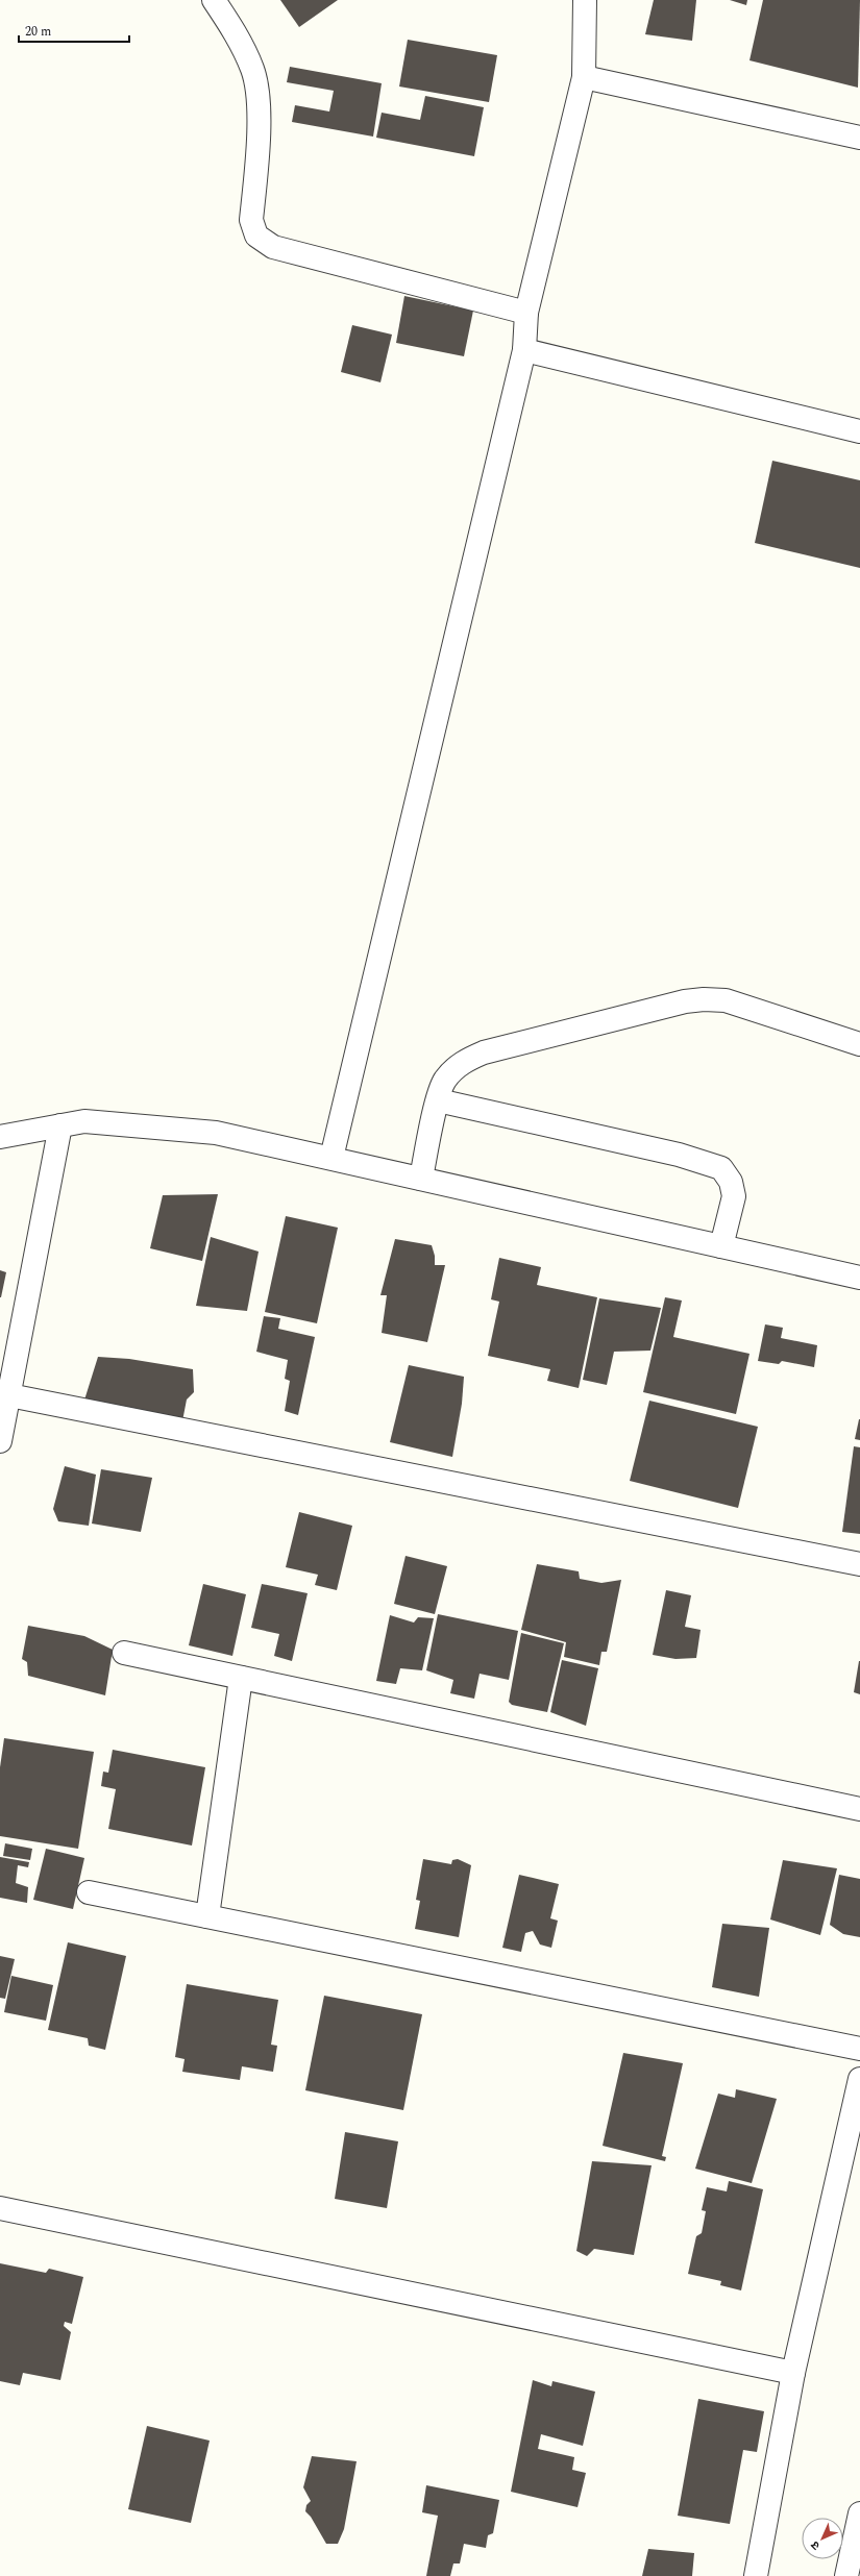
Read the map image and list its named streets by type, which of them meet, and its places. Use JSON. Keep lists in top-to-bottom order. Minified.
{"scale_bar":"20 m","north":"bottom left"}
